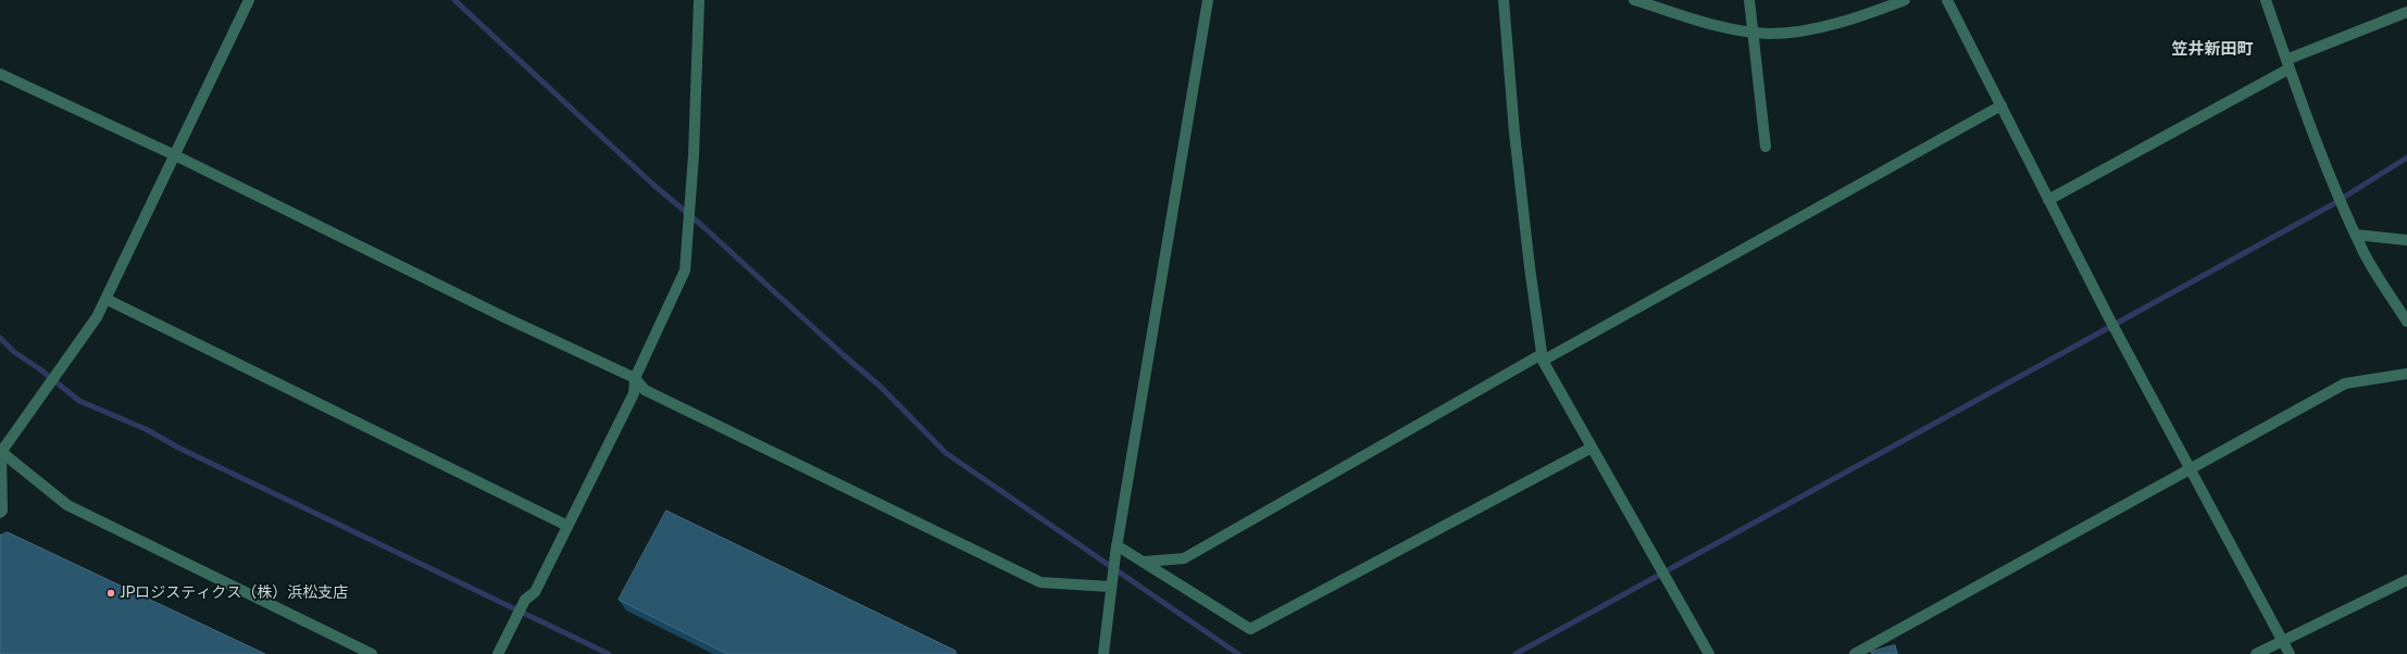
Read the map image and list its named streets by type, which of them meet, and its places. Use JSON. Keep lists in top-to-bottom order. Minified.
{"districts":["笠井新田町"],"places":["JPロジスティクス（株）浜松支店"]}
